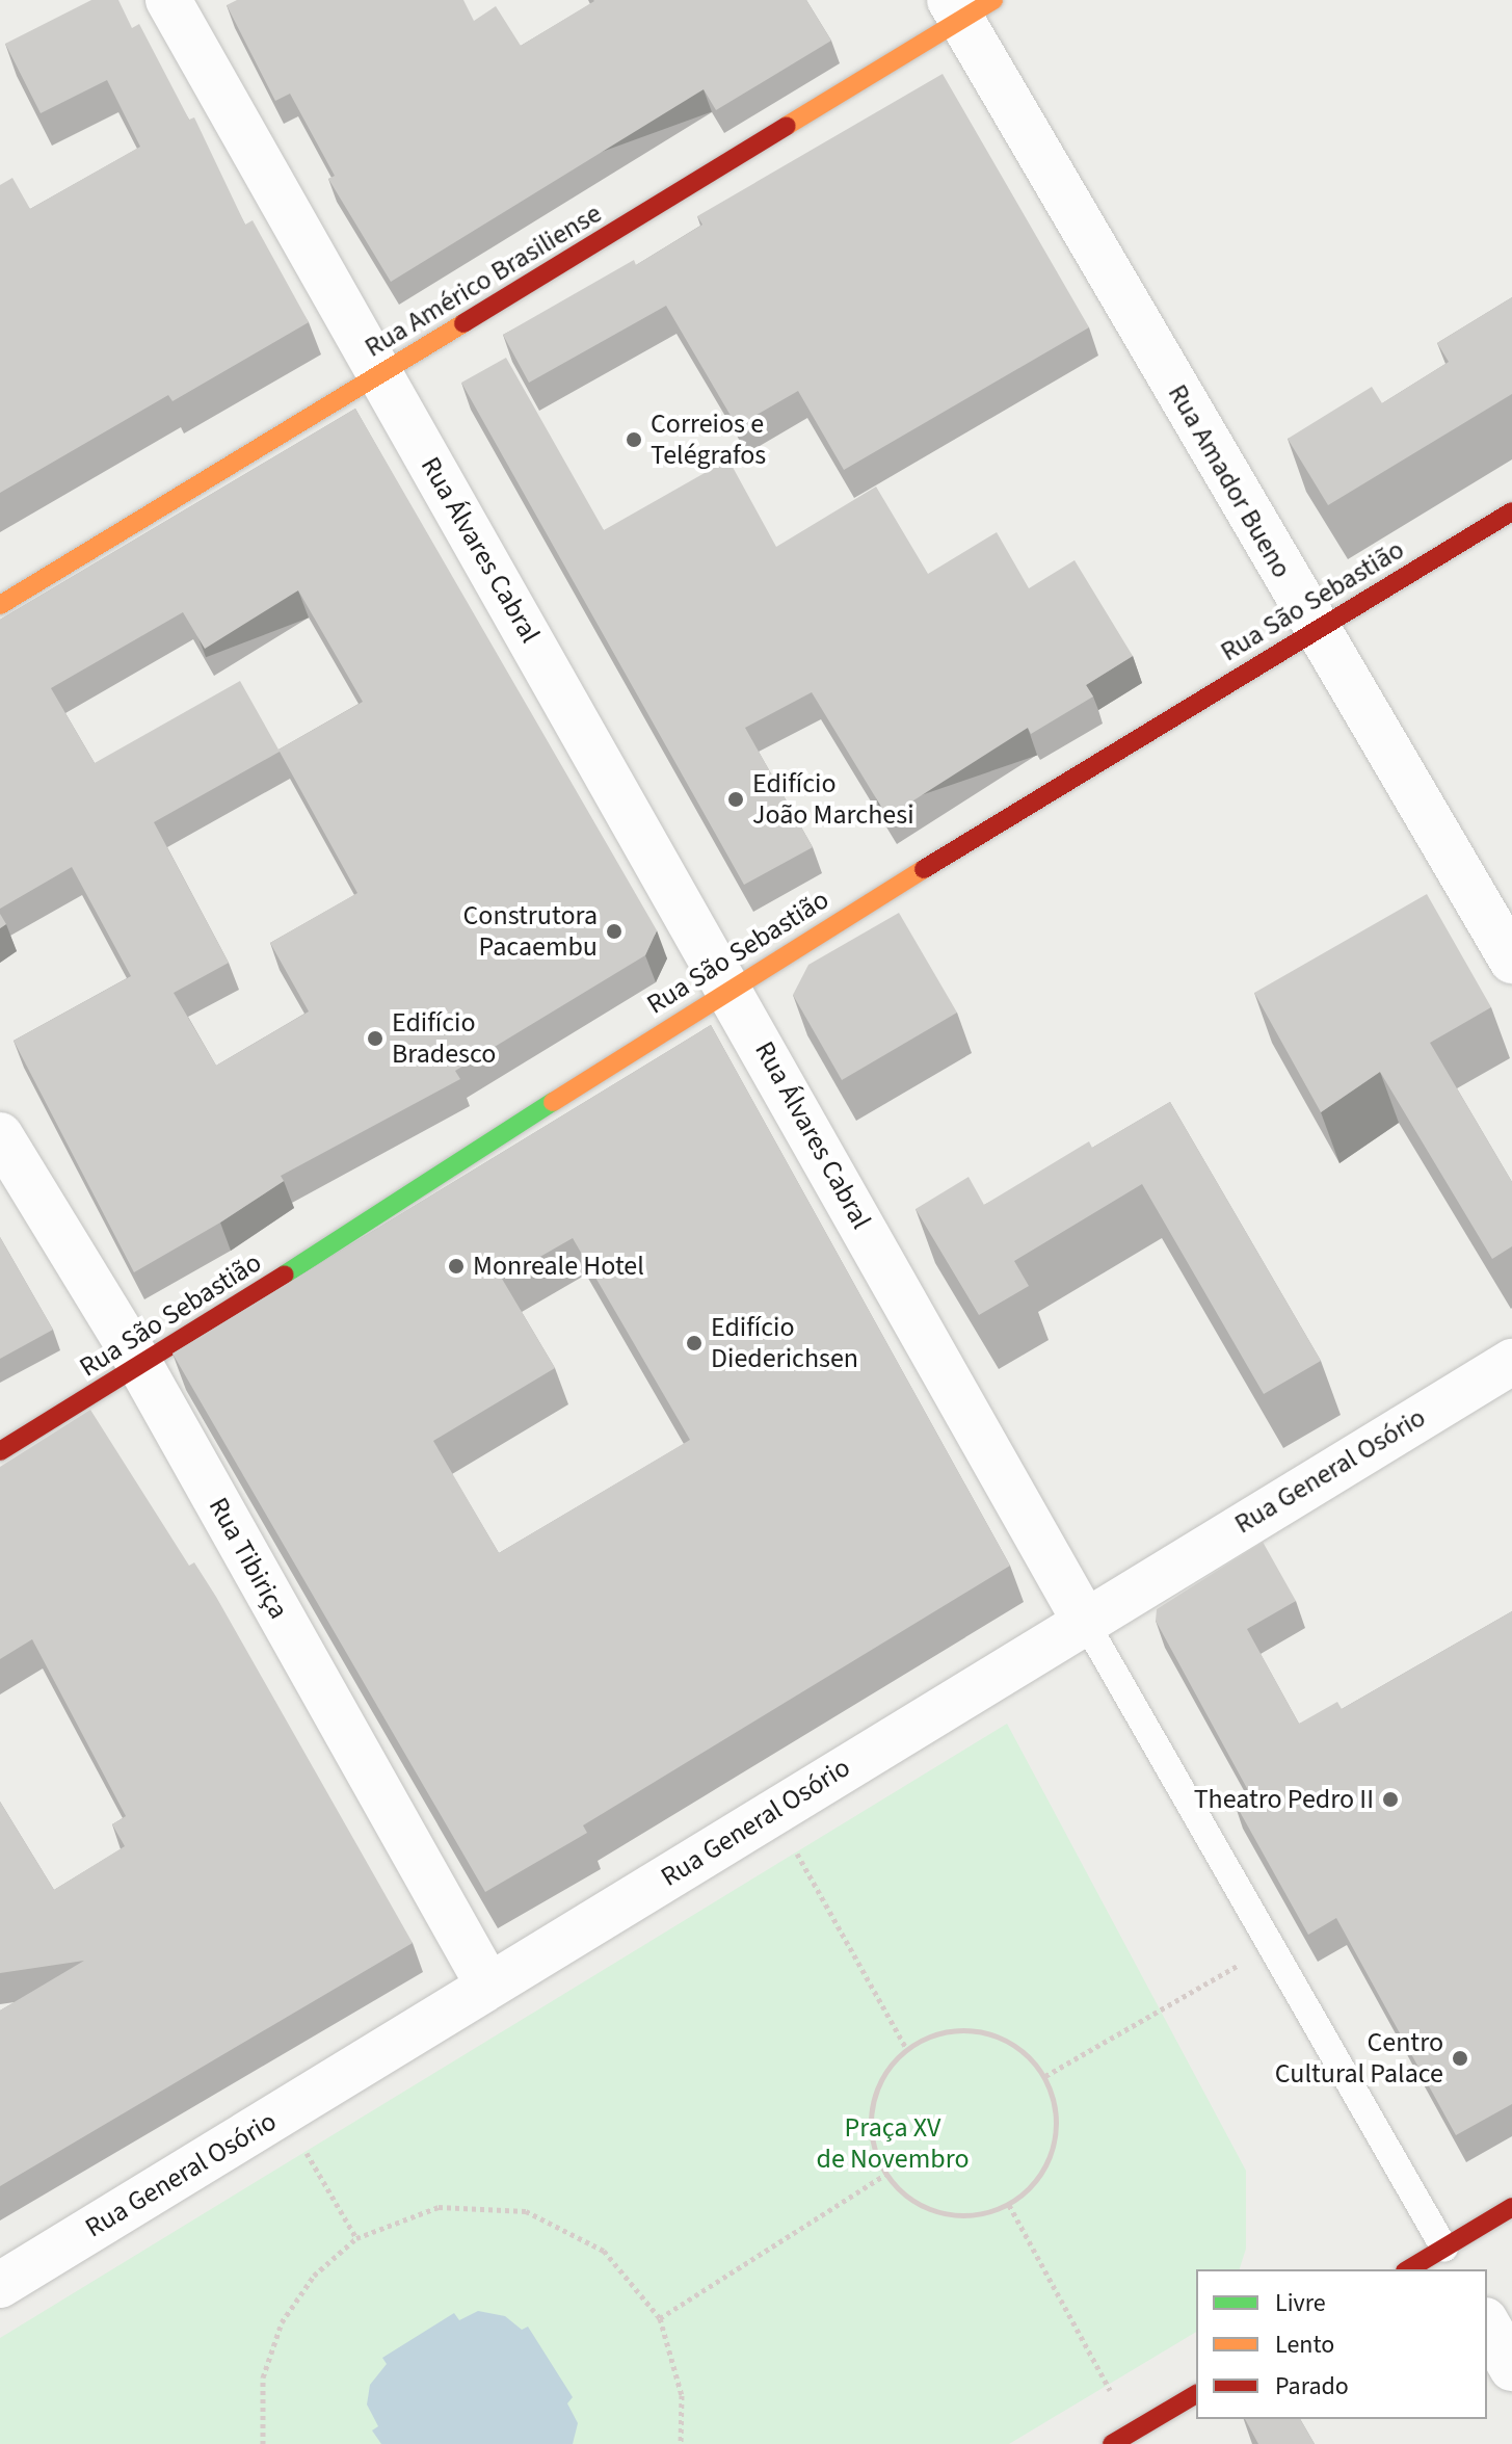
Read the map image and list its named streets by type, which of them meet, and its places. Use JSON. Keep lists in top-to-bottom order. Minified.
{"streets":{"street":["Rua Américo Brasiliense","Rua Amador Bueno","Rua Álvares Cabral","Rua São Sebastião","Rua General Osório","Rua Tibiriça"]},"crossings":[["Rua Américo Brasiliense","Rua Amador Bueno"],["Rua Américo Brasiliense","Rua Álvares Cabral"],["Rua Amador Bueno","Rua São Sebastião"],["Rua Álvares Cabral","Rua São Sebastião"],["Rua Álvares Cabral","Rua General Osório"],["Rua São Sebastião","Rua Tibiriça"],["Rua General Osório","Rua Tibiriça"]],"parks":["Praça XV de Novembro"],"places":["Correios e Telégrafos","Edifício João Marchesi","Construtora Pacaembu","Edifício Bradesco","Monreale Hotel","Edifício Diederichsen","Theatro Pedro II","Centro Cultural Palace"],"legend":["Livre","Lento","Parado"]}
